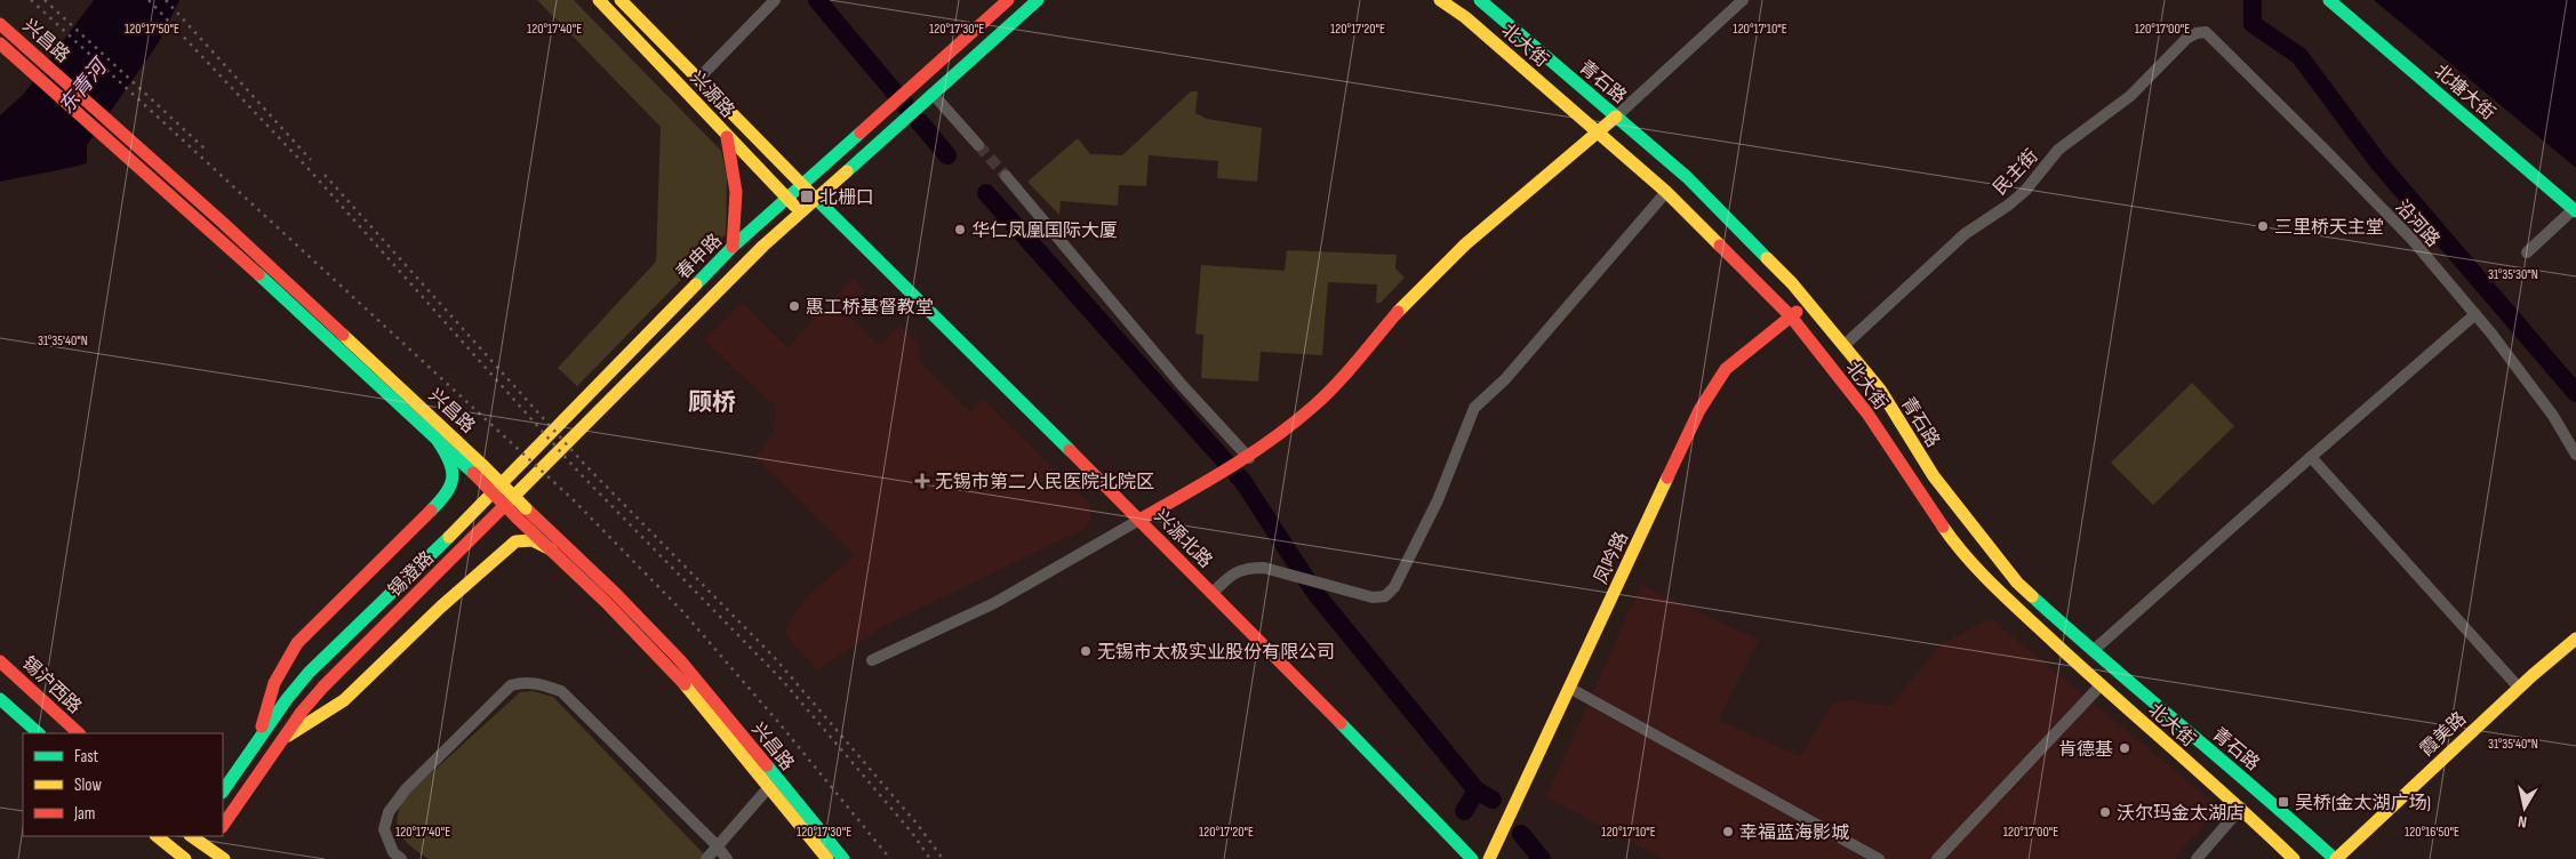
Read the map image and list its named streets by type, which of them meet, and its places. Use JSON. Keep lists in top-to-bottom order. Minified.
{"streets":{"main road":["兴昌路","北大街","青石路","北塘大街","兴源路","春申路","兴源北路","凤吟路","锡澄路","锡沪西路","霞美路"],"street":["民主街","沿河路"]},"crossings":[["北大街","凤吟路"],["青石路","民主街"],["青石路","凤吟路"],["青石路","霞美路"],["兴源路","春申路"],["兴源路","兴源北路"],["民主街","沿河路"],["春申路","兴源北路"],["春申路","锡澄路"]],"districts":["顾桥"],"water":["东青河"],"places":{"transit":["北栅口","吴桥(金太湖广场)"],"other":["三里桥天主堂","华仁凤凰国际大厦","惠工桥基督教堂","无锡市太极实业股份有限公司","肯德基","沃尔玛金太湖店","幸福蓝海影城"],"health":["无锡市第二人民医院北院区"]},"legend":["Fast","Slow","Jam"],"north":"bottom","coordinates":["120°17'50\"E","120°17'40\"E","120°17'30\"E","120°17'20\"E","120°17'10\"E","120°17'00\"E","31°35'30\"N","31°35'40\"N","120°16'50\"E"]}
